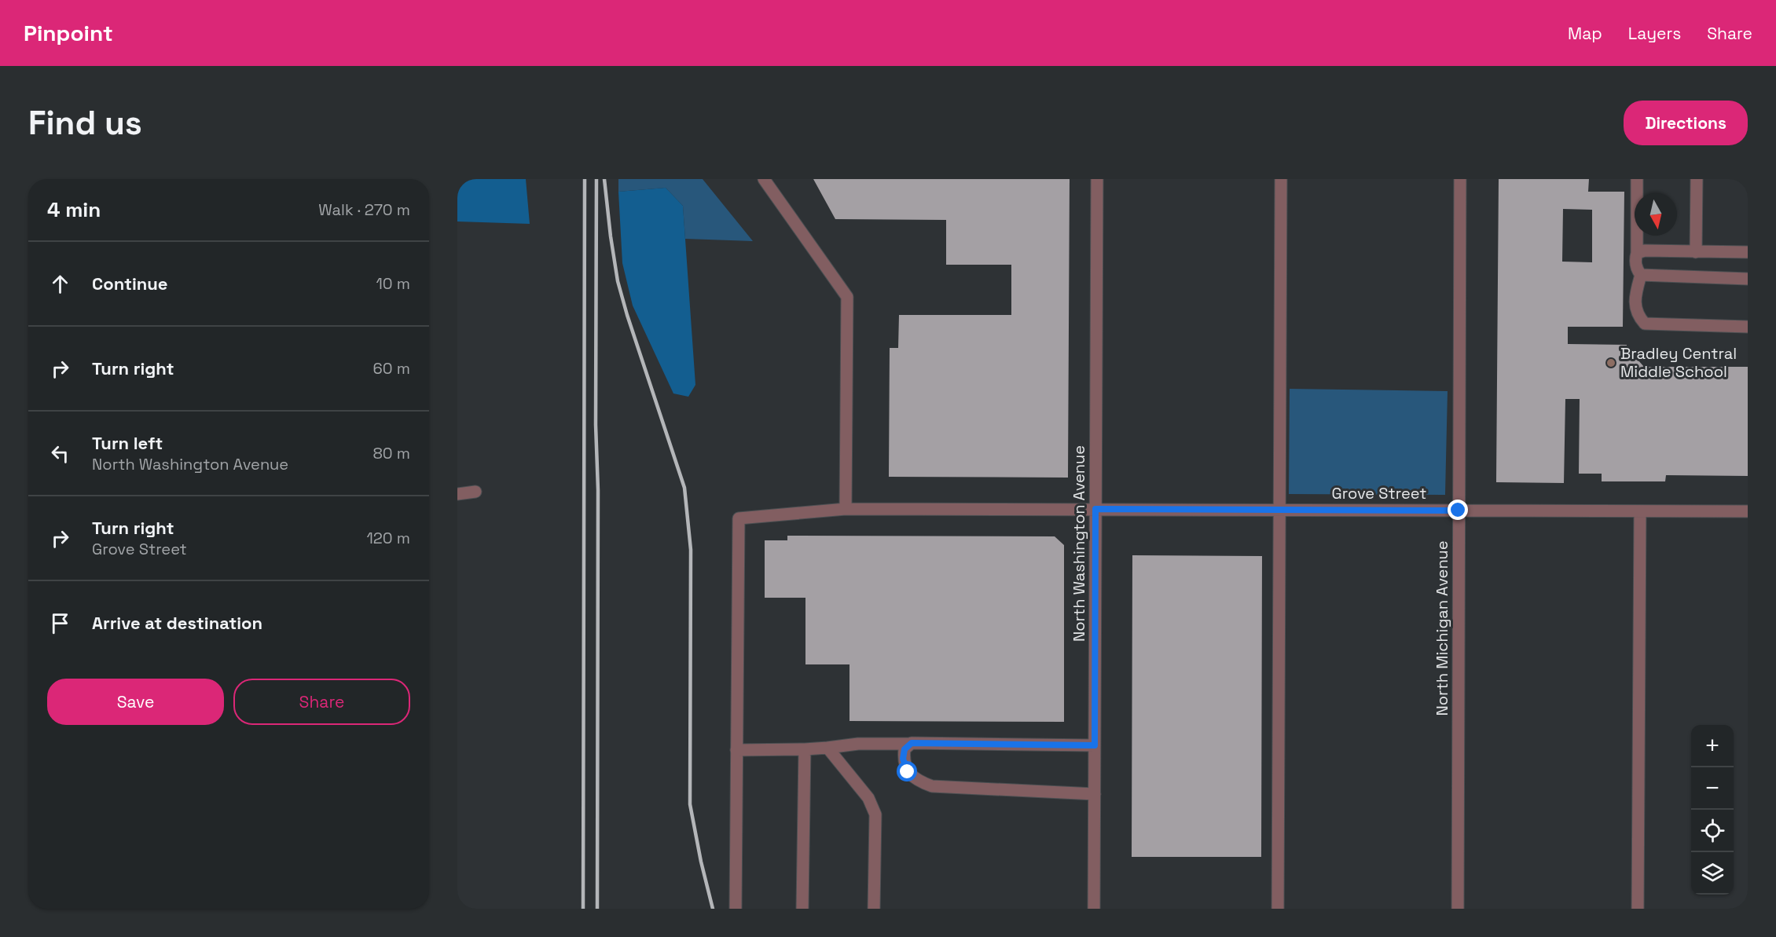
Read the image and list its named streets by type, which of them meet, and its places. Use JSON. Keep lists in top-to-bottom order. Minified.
{"streets":{"street":["Grove Street","North Washington Avenue","North Michigan Avenue"]},"crossings":[["Grove Street","North Washington Avenue"],["Grove Street","North Michigan Avenue"]],"places":["Bradley Central Middle School"],"north":"bottom","page":{"header":"Pinpoint","nav":["Map","Layers","Share"],"buttons":["Directions",["Save","Share"]],"title":"Find us","heading":["4 min","Walk · 270 m"],"list":[["Continue","10 m"],["Turn right","60 m"],["Turn left","North Washington Avenue","80 m"],["Turn right","Grove Street","120 m"],"Arrive at destination"],"map_buttons":["+","−"]}}
